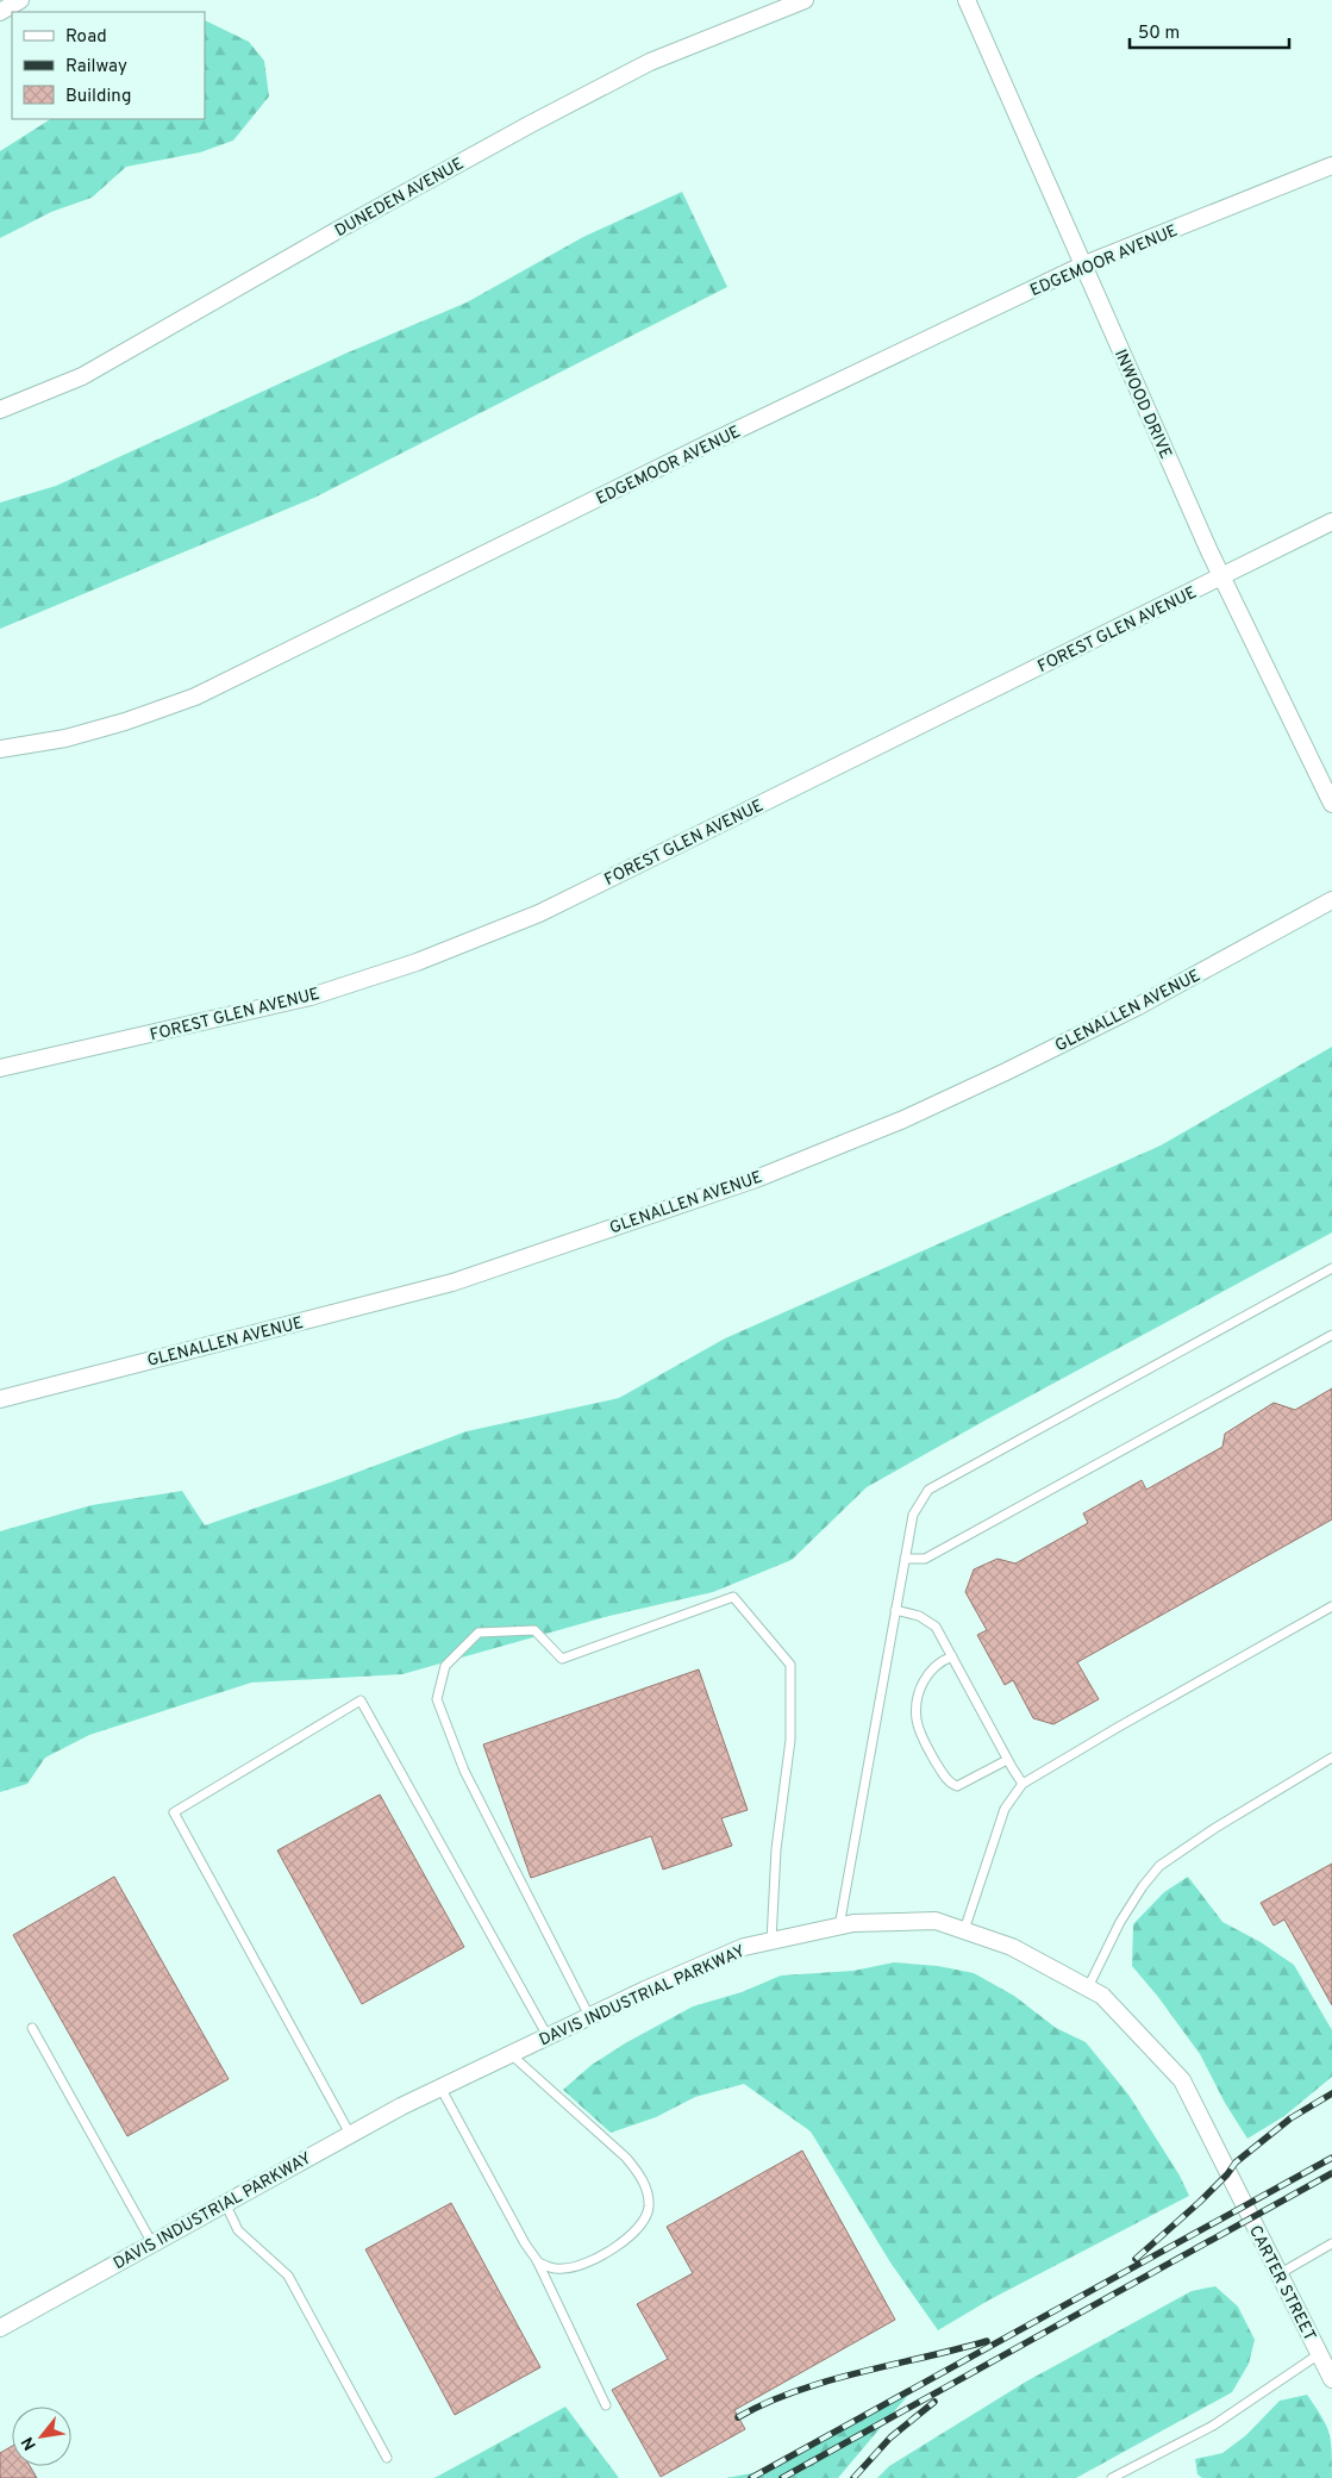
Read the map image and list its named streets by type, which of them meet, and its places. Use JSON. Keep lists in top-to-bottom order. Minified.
{"streets":{"street":["DUNEDEN AVENUE","EDGEMOOR AVENUE","INWOOD DRIVE","FOREST GLEN AVENUE","GLENALLEN AVENUE","DAVIS INDUSTRIAL PARKWAY","CARTER STREET"]},"crossings":[["EDGEMOOR AVENUE","INWOOD DRIVE"],["INWOOD DRIVE","FOREST GLEN AVENUE"],["DAVIS INDUSTRIAL PARKWAY","CARTER STREET"]],"legend":["Road","Railway","Building"],"scale_bar":"50 m","north":"bottom left"}
